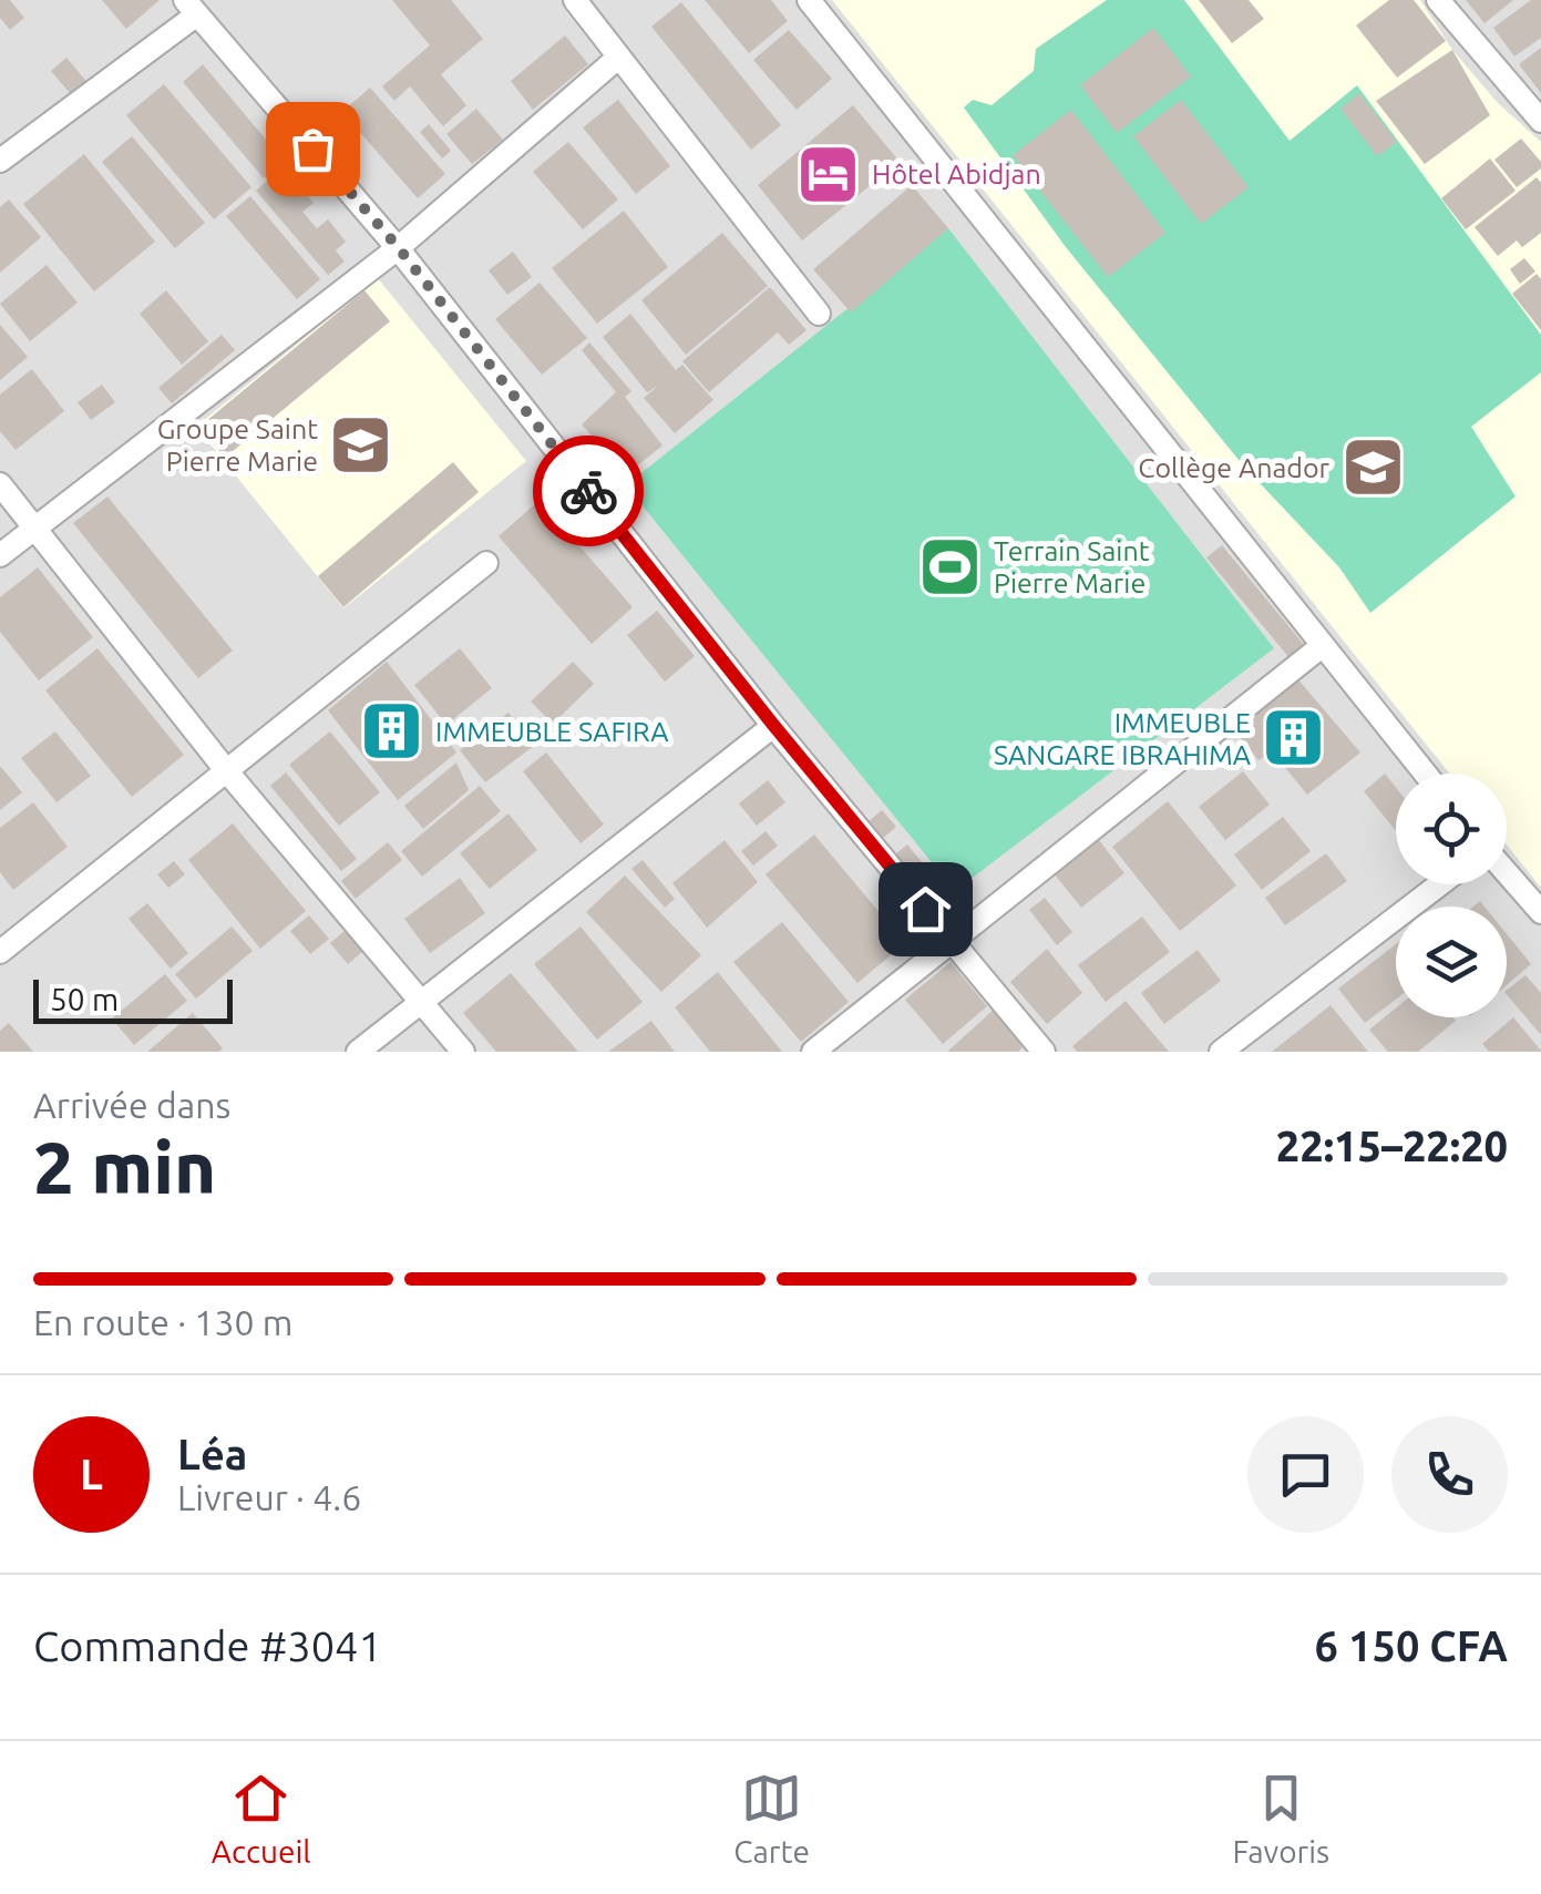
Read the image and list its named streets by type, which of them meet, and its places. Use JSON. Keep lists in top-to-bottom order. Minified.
{"places":{"hotel":["Hôtel Abidjan"],"school or university":["Groupe Saint Pierre Marie","Collège Anador"],"sports":["Terrain Saint Pierre Marie"],"building":["IMMEUBLE SAFIRA","IMMEUBLE SANGARE IBRAHIMA"]},"scale_bar":"50 m","page":{"scale":"50 m","heading":["2 min","Arrivée dans","22:15–22:20"],"panel":["Léa","Livreur · 4.6","Commande #3041","6 150 CFA"],"bar":"En route · 130 m","round":"L","tabs":["Accueil","Carte","Favoris"]}}
